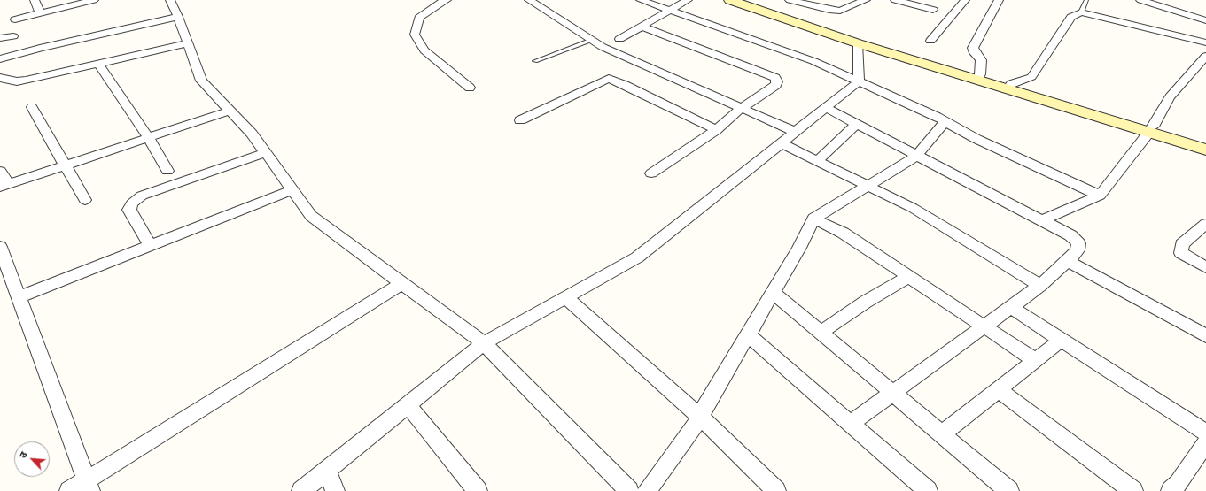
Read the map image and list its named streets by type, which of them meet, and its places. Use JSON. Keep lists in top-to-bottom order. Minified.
{"north":"top left"}
